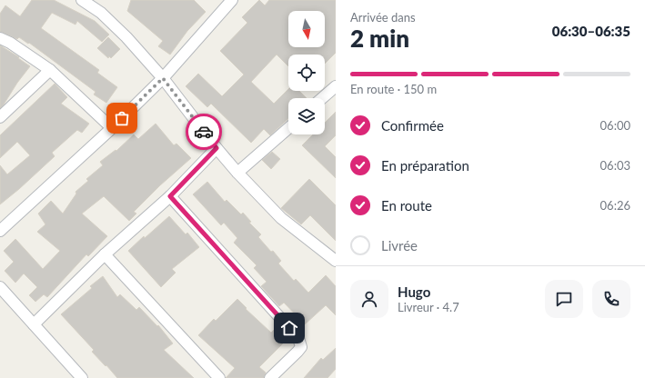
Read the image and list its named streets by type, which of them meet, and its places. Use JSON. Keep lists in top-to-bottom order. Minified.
{"north":"bottom","page":{"heading":["2 min","Arrivée dans","06:30–06:35"],"panel":["Hugo","Livreur · 4.7"],"bar":"En route · 150 m","list":[["Confirmée","06:00"],["En préparation","06:03"],["En route","06:26"],"Livrée"]}}
